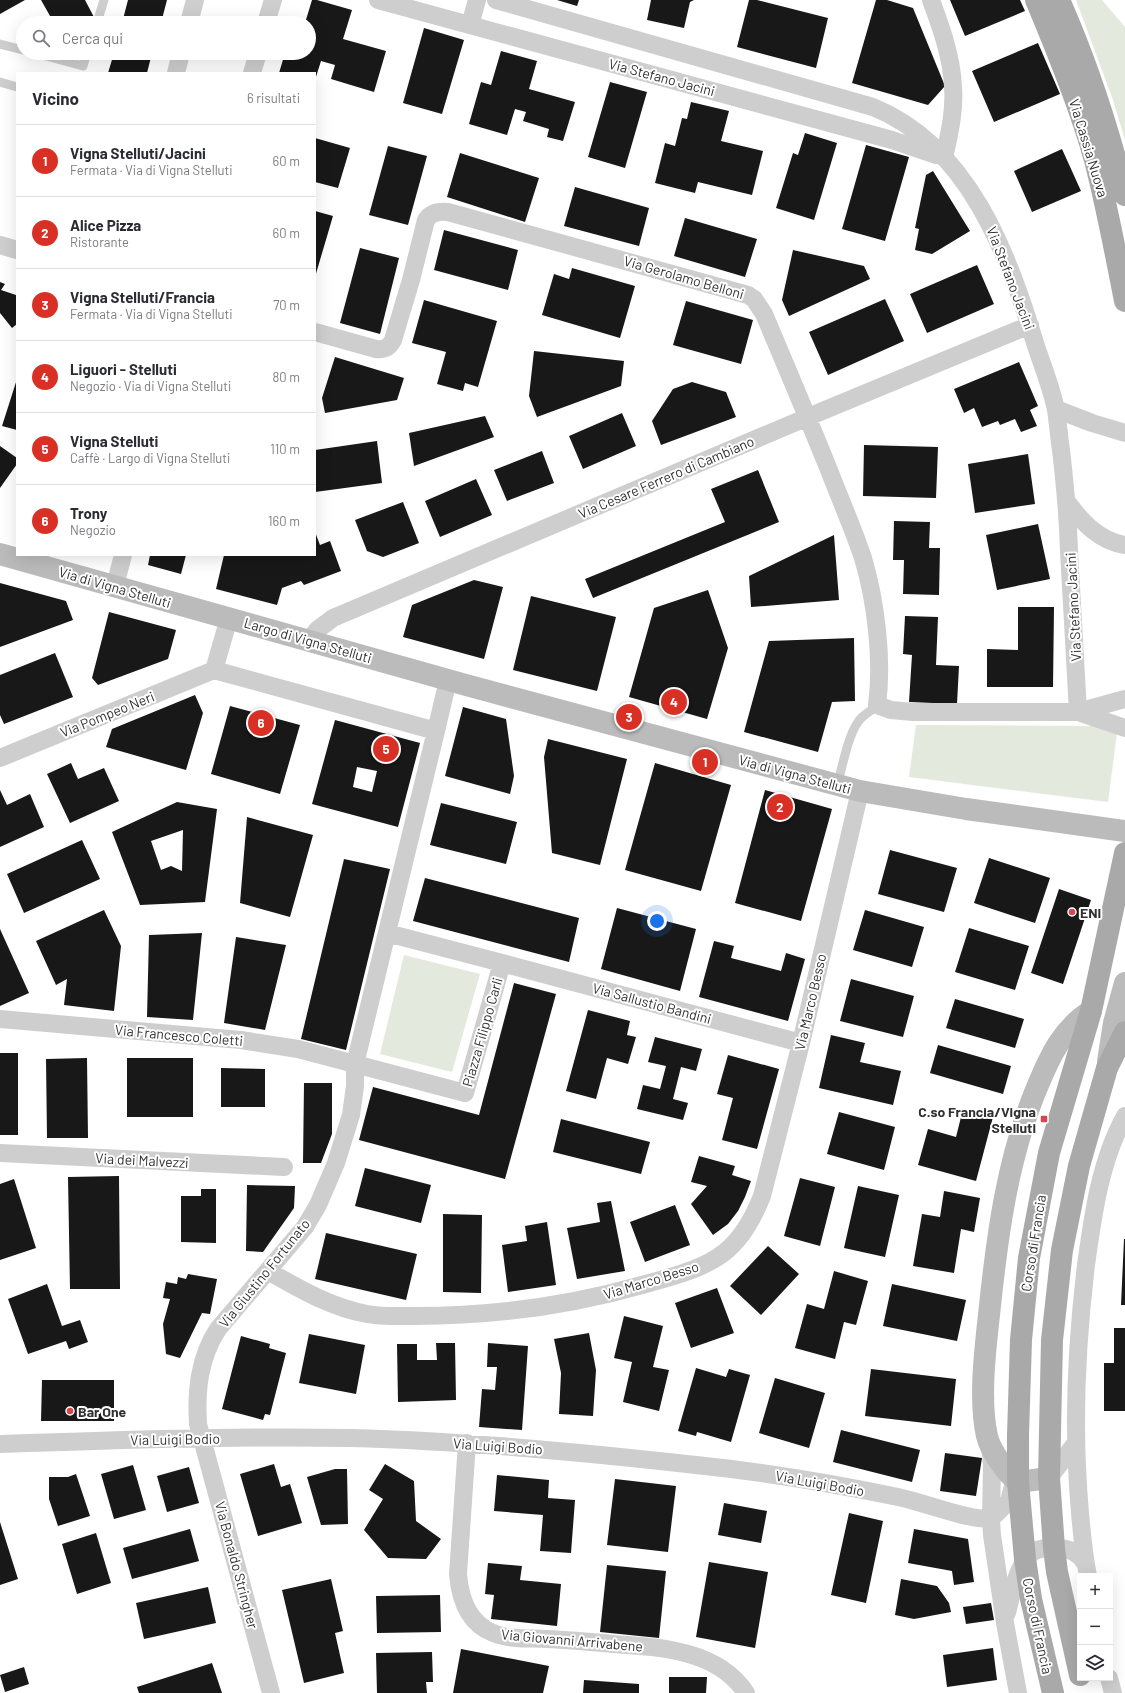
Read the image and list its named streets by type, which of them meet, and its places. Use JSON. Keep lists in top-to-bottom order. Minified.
{"streets":{"main road":["Via Cassia Nuova","Via di Vigna Stelluti","Largo di Vigna Stelluti","Corso di Francia"],"street":["Via Stefano Jacini","Via Gerolamo Belloni","Via Cesare Ferrero di Cambiano","Via Pompeo Neri","Via Marco Besso","Via Sallustio Bandini","Piazza Filippo Carli","Via Francesco Coletti","Via dei Malvezzi","Via Giustino Fortunato","Via Luigi Bodio","Via Bonaldo Stringher","Via Giovanni Arrivabene"]},"crossings":[["Via Stefano Jacini","Via Cesare Ferrero di Cambiano"],["Via Gerolamo Belloni","Via Cesare Ferrero di Cambiano"],["Via Cesare Ferrero di Cambiano","Largo di Vigna Stelluti"],["Via di Vigna Stelluti","Largo di Vigna Stelluti"],["Via di Vigna Stelluti","Via Marco Besso"],["Largo di Vigna Stelluti","Via Pompeo Neri"],["Via Marco Besso","Via Sallustio Bandini"],["Via Marco Besso","Via Giustino Fortunato"],["Via Sallustio Bandini","Piazza Filippo Carli"],["Piazza Filippo Carli","Via Francesco Coletti"],["Piazza Filippo Carli","Via Giustino Fortunato"],["Via Francesco Coletti","Via Giustino Fortunato"],["Corso di Francia","Via Luigi Bodio"],["Via Giustino Fortunato","Via Luigi Bodio"],["Via Giustino Fortunato","Via Bonaldo Stringher"],["Via Luigi Bodio","Via Bonaldo Stringher"],["Via Luigi Bodio","Via Giovanni Arrivabene"]],"places":{"other":["ENI","Bar One"],"transit":["C.so Francia/Vigna Stelluti"]},"page":{"search":"Cerca qui","heading":["Vicino","6 risultati"],"list":[{"mark":"1","name":"Vigna Stelluti/Jacini","note":"Fermata · Via di Vigna Stelluti","value":"60 m"},{"mark":"2","name":"Alice Pizza","note":"Ristorante","value":"60 m"},{"mark":"3","name":"Vigna Stelluti/Francia","note":"Fermata · Via di Vigna Stelluti","value":"70 m"},{"mark":"4","name":"Liguori - Stelluti","note":"Negozio · Via di Vigna Stelluti","value":"80 m"},{"mark":"5","name":"Vigna Stelluti","note":"Caffè · Largo di Vigna Stelluti","value":"110 m"},{"mark":"6","name":"Trony","note":"Negozio","value":"160 m"}],"pins":["4","3","6","5","1","2"],"map_buttons":["+","−"]}}
